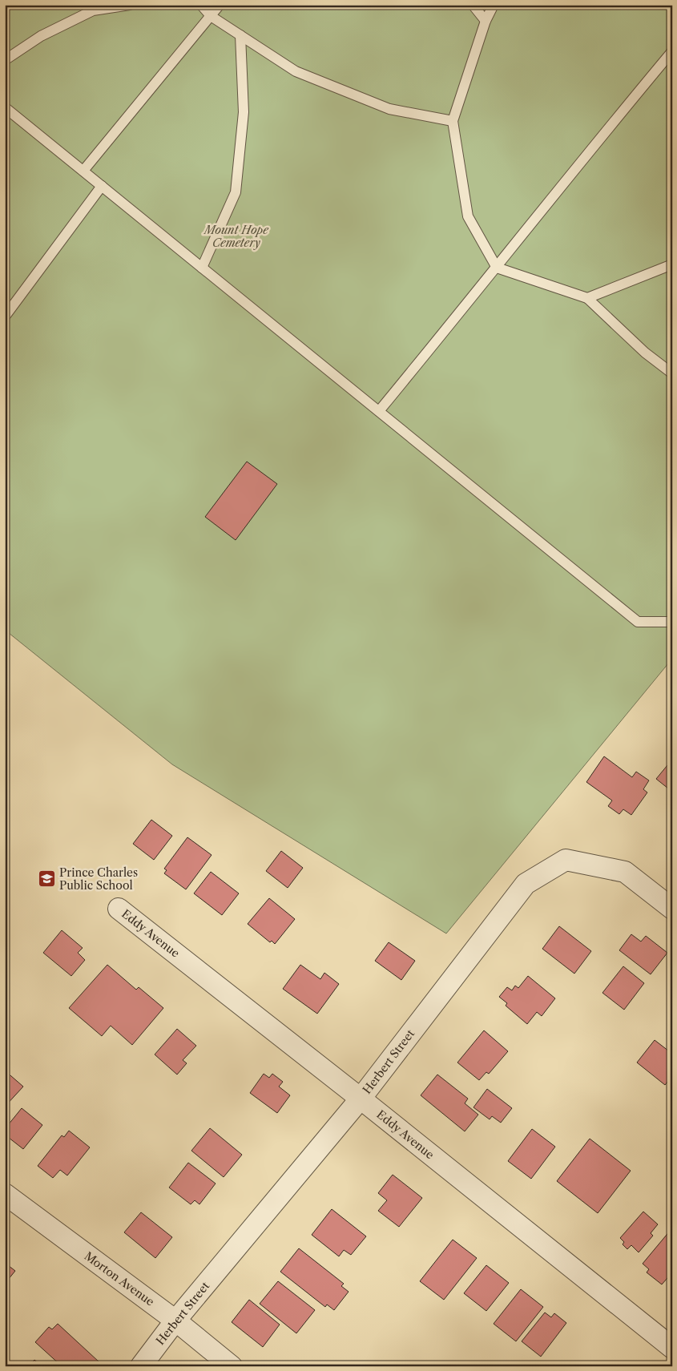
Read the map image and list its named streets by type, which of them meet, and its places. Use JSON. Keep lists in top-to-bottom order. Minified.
{"streets":{"street":["Eddy Avenue","Herbert Street","Morton Avenue"]},"crossings":[["Eddy Avenue","Herbert Street"],["Herbert Street","Morton Avenue"]],"parks":["Mount Hope Cemetery"],"places":{"school or university":["Prince Charles Public School"]}}
